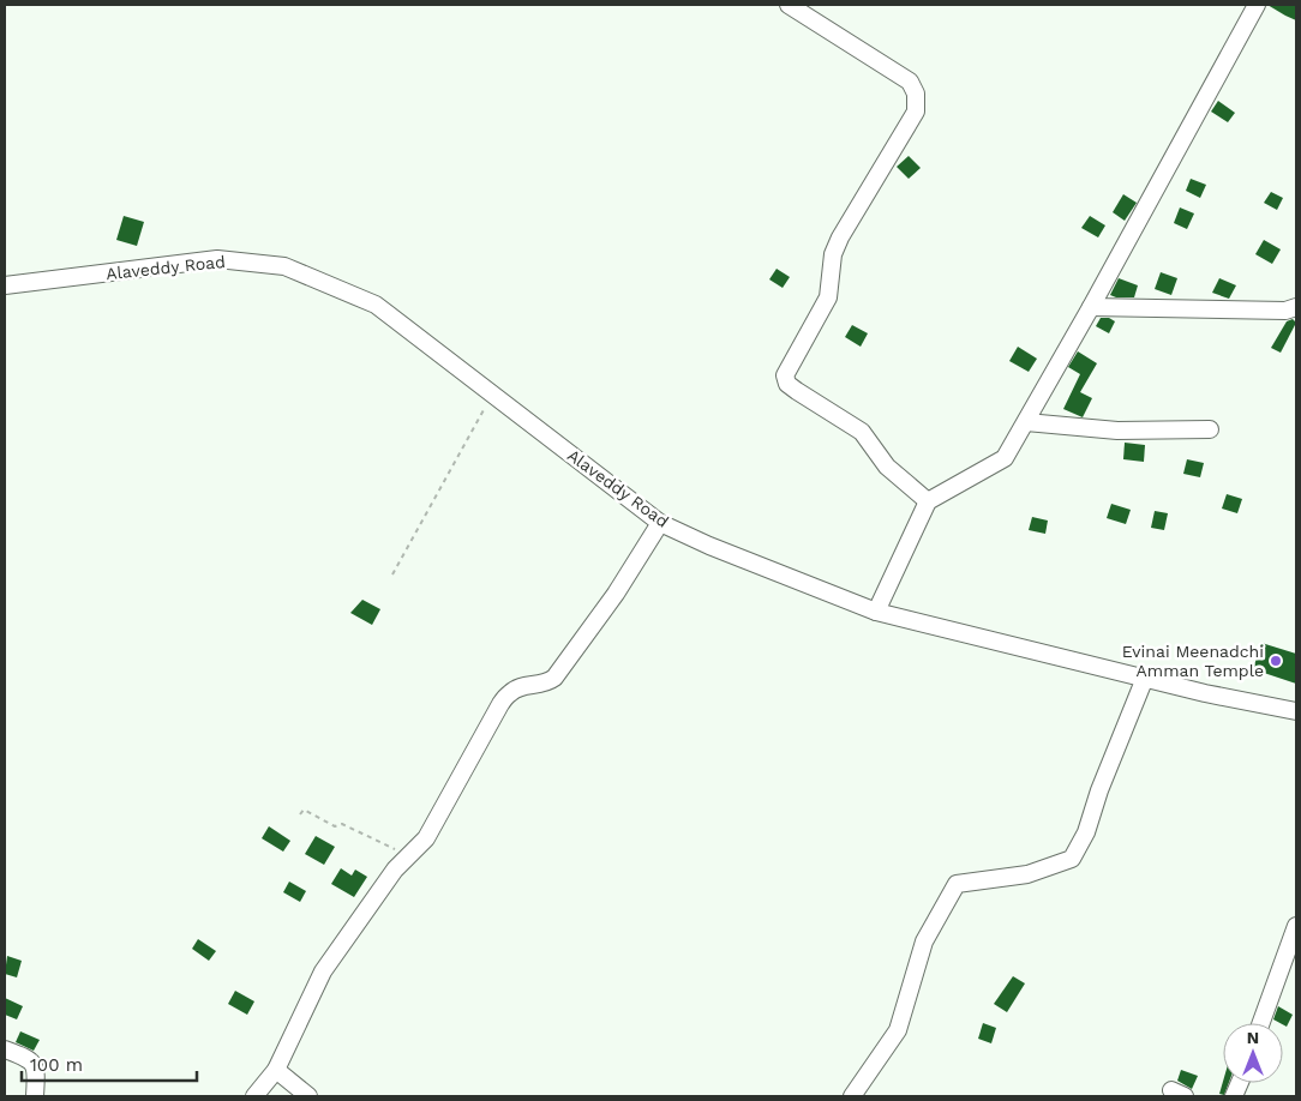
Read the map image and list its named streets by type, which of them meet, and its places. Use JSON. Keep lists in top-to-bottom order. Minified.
{"streets":{"street":["Alaveddy Road"]},"places":["Evinai Meenadchi Amman Temple"],"scale_bar":"100 m","north":"top"}
